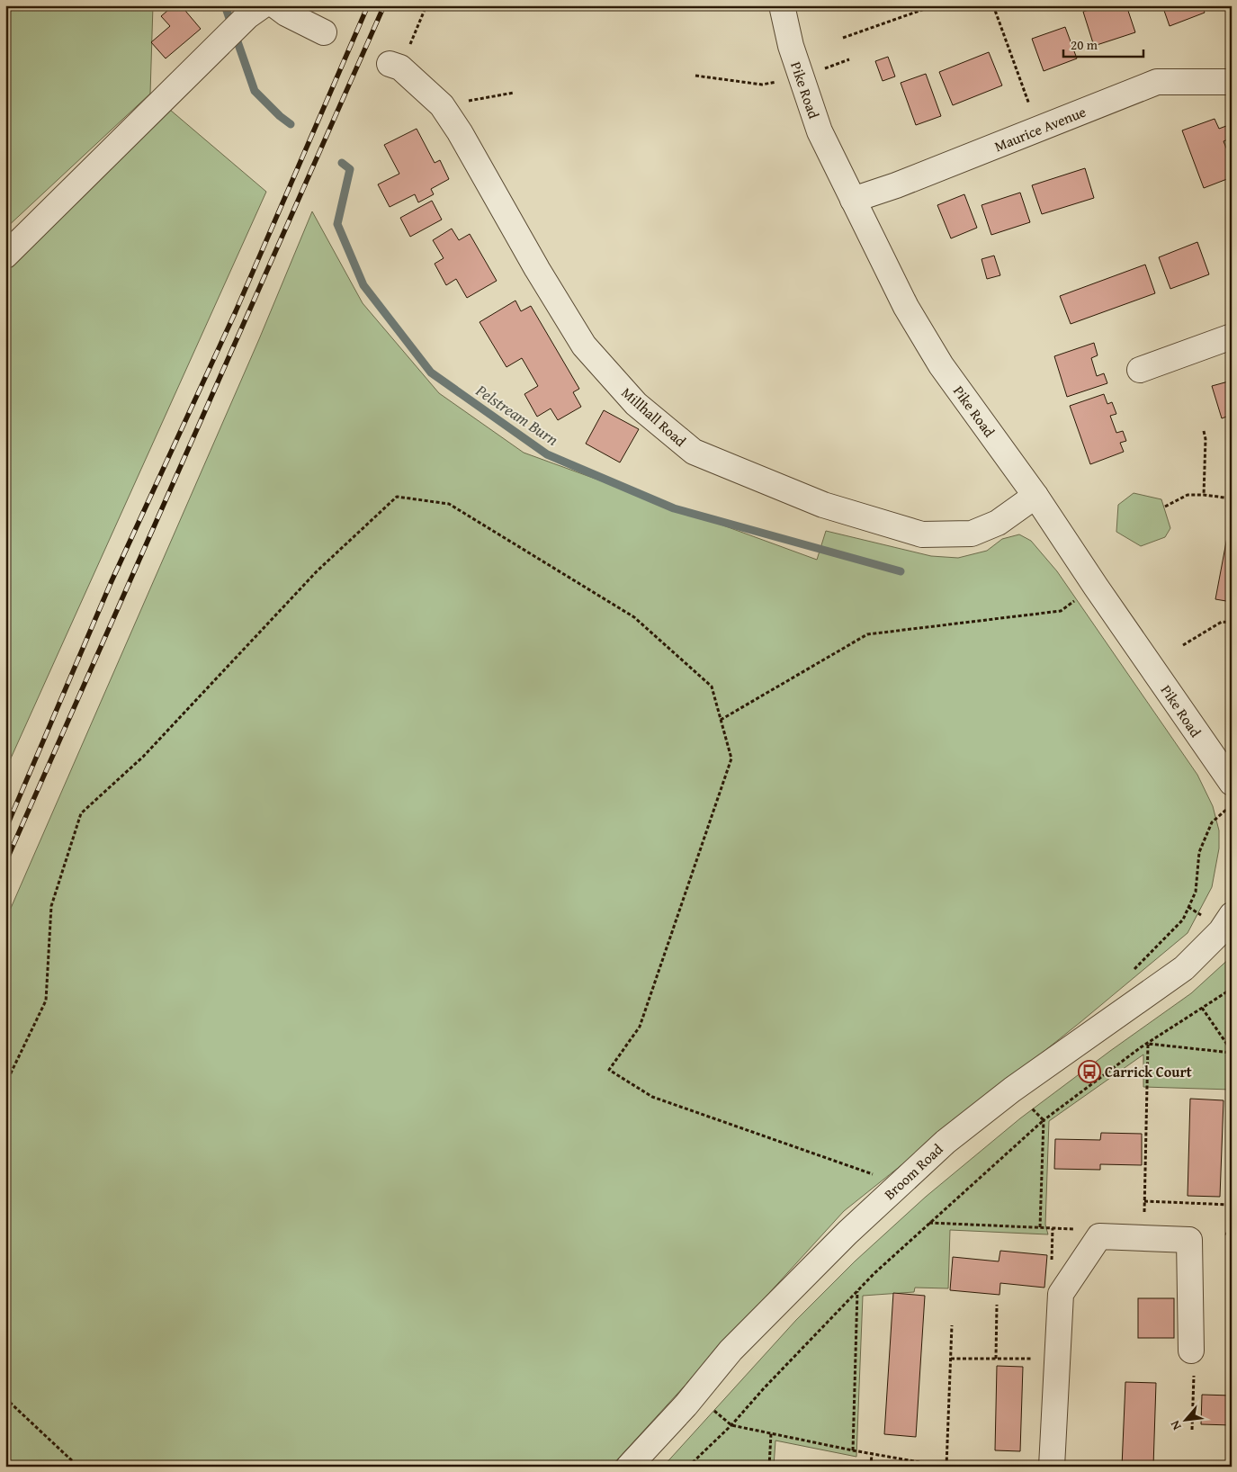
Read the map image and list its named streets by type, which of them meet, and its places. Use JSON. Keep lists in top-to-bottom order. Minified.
{"streets":{"street":["Pike Road","Maurice Avenue","Millhall Road","Broom Road"]},"crossings":[["Pike Road","Maurice Avenue"],["Pike Road","Millhall Road"]],"water":["Pelstream Burn"],"places":{"bus stop":["Carrick Court"]},"scale_bar":"20 m","north":"bottom left"}
